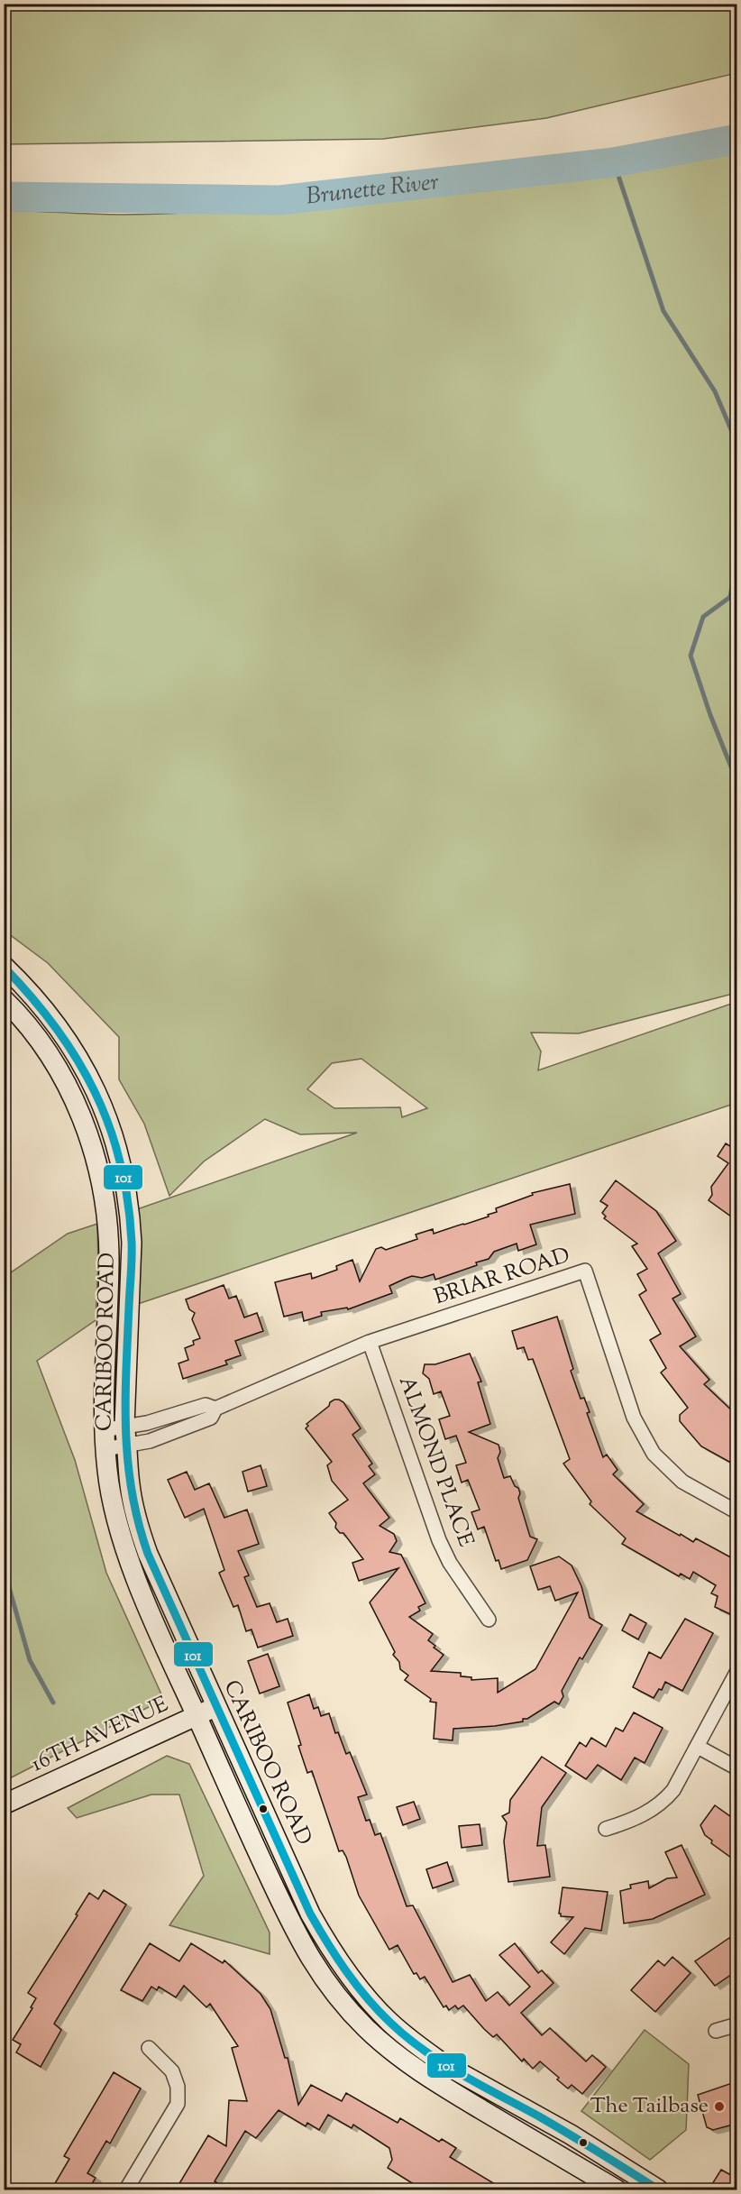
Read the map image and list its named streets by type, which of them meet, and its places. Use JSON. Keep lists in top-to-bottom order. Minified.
{"streets":{"street":["BRIAR ROAD","CARIBOO ROAD","ALMOND PLACE","16TH AVENUE"]},"crossings":[["BRIAR ROAD","CARIBOO ROAD"],["BRIAR ROAD","ALMOND PLACE"],["CARIBOO ROAD","16TH AVENUE"]],"water":["Brunette River"],"places":["The Tailbase"],"lines":["transit line 101"]}
